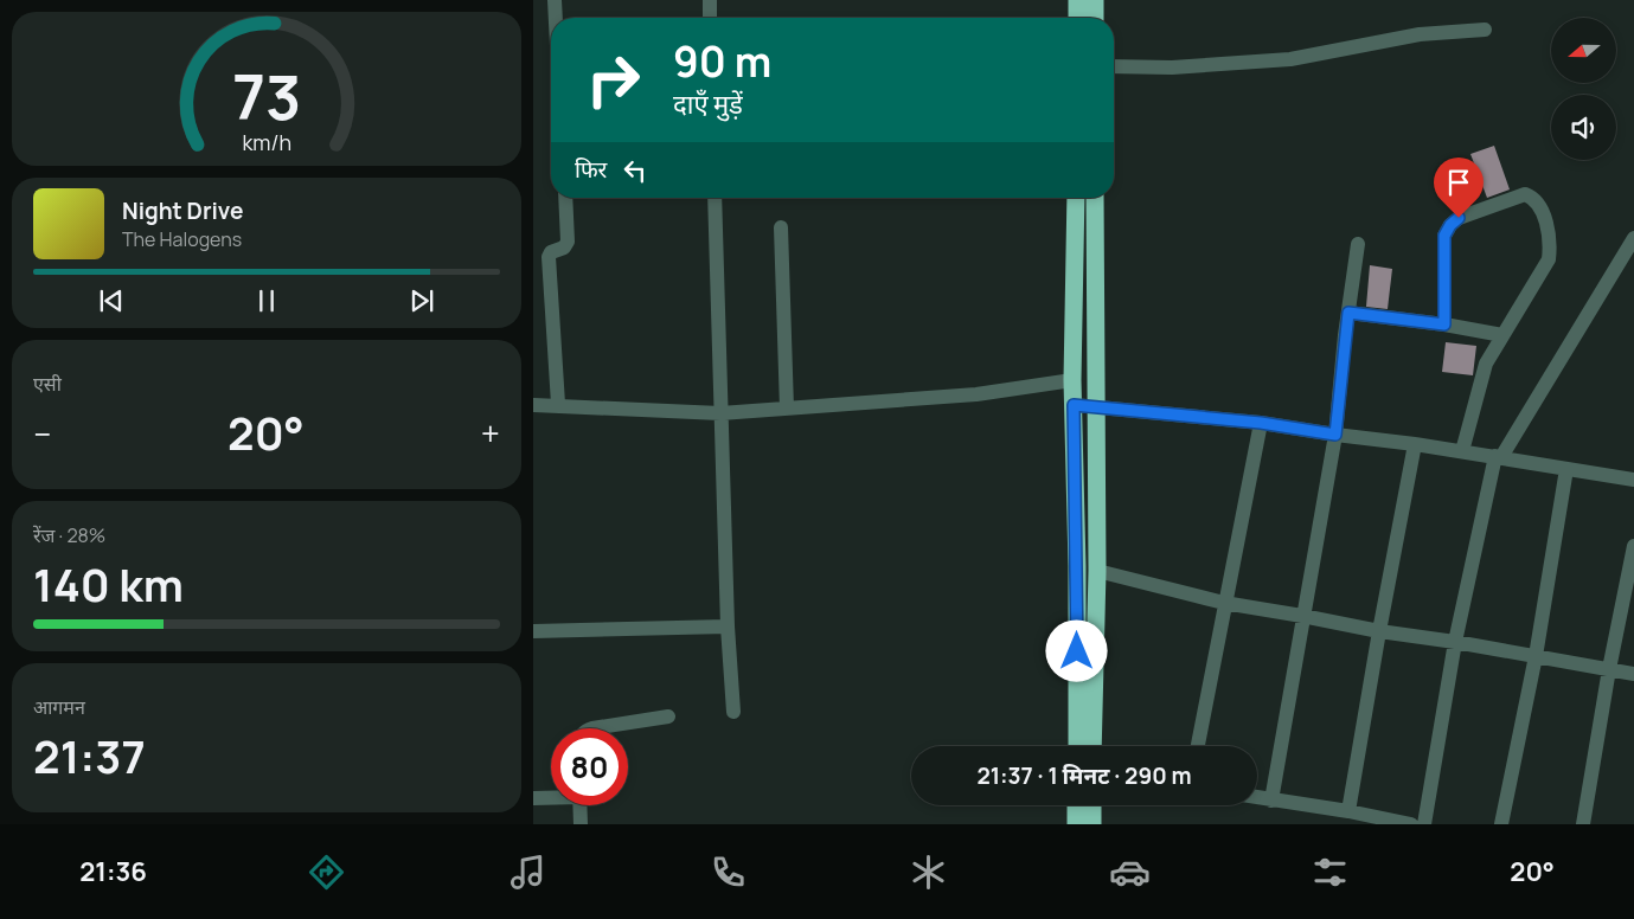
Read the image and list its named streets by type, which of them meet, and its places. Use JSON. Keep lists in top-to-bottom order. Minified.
{"north":"left","page":{"turn":["90 m","दाएँ मुड़ें"],"then":"फिर","song":["Night Drive","The Halogens"],"tile":["एसी",["रेंज · 28%","140 km"],["आगमन","21:37"]],"heat":["−","20°","+"],"limit":"80","trip":"21:37 · 1 मिनट · 290 m","tabs":["21:36","20°"],"gauge":["73","km/h"]}}
